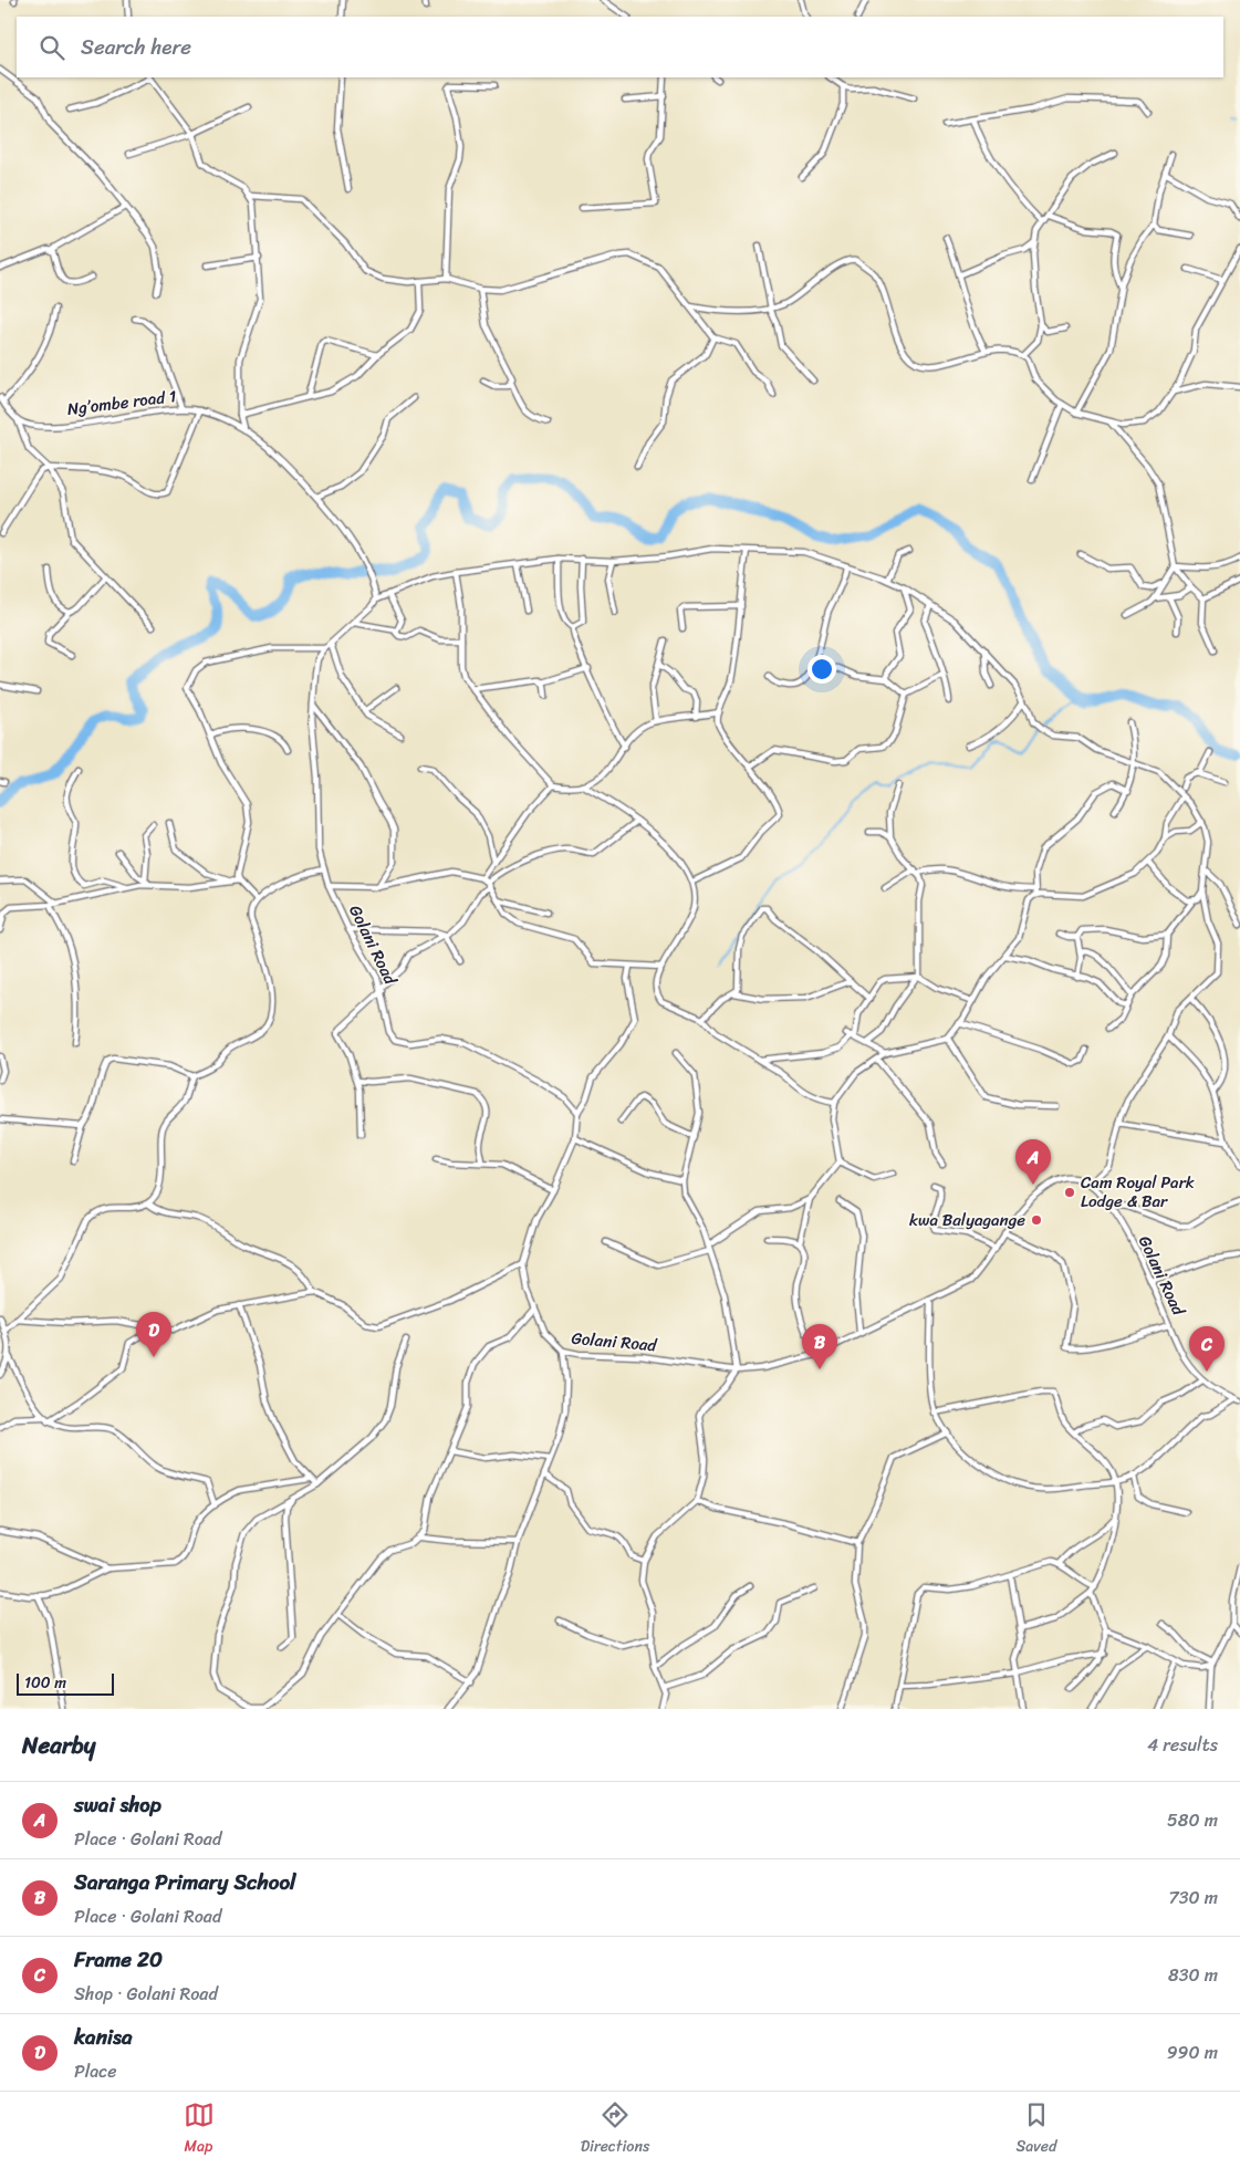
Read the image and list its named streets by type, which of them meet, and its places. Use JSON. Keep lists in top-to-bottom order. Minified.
{"streets":{"street":["Ng’ombe road 1","Golani Road"]},"places":["Cam Royal Park Lodge & Bar","kwa Balyagange"],"scale_bar":"100 m","page":{"search":"Search here","pins":["A","D","B","C"],"scale":"100 m","heading":["Nearby","4 results"],"list":[{"mark":"A","name":"swai shop","note":"Place · Golani Road","value":"580 m"},{"mark":"B","name":"Saranga Primary School","note":"Place · Golani Road","value":"730 m"},{"mark":"C","name":"Frame 20","note":"Shop · Golani Road","value":"830 m"},{"mark":"D","name":"kanisa","note":"Place","value":"990 m"}],"nav":["Map","Directions","Saved"]}}
